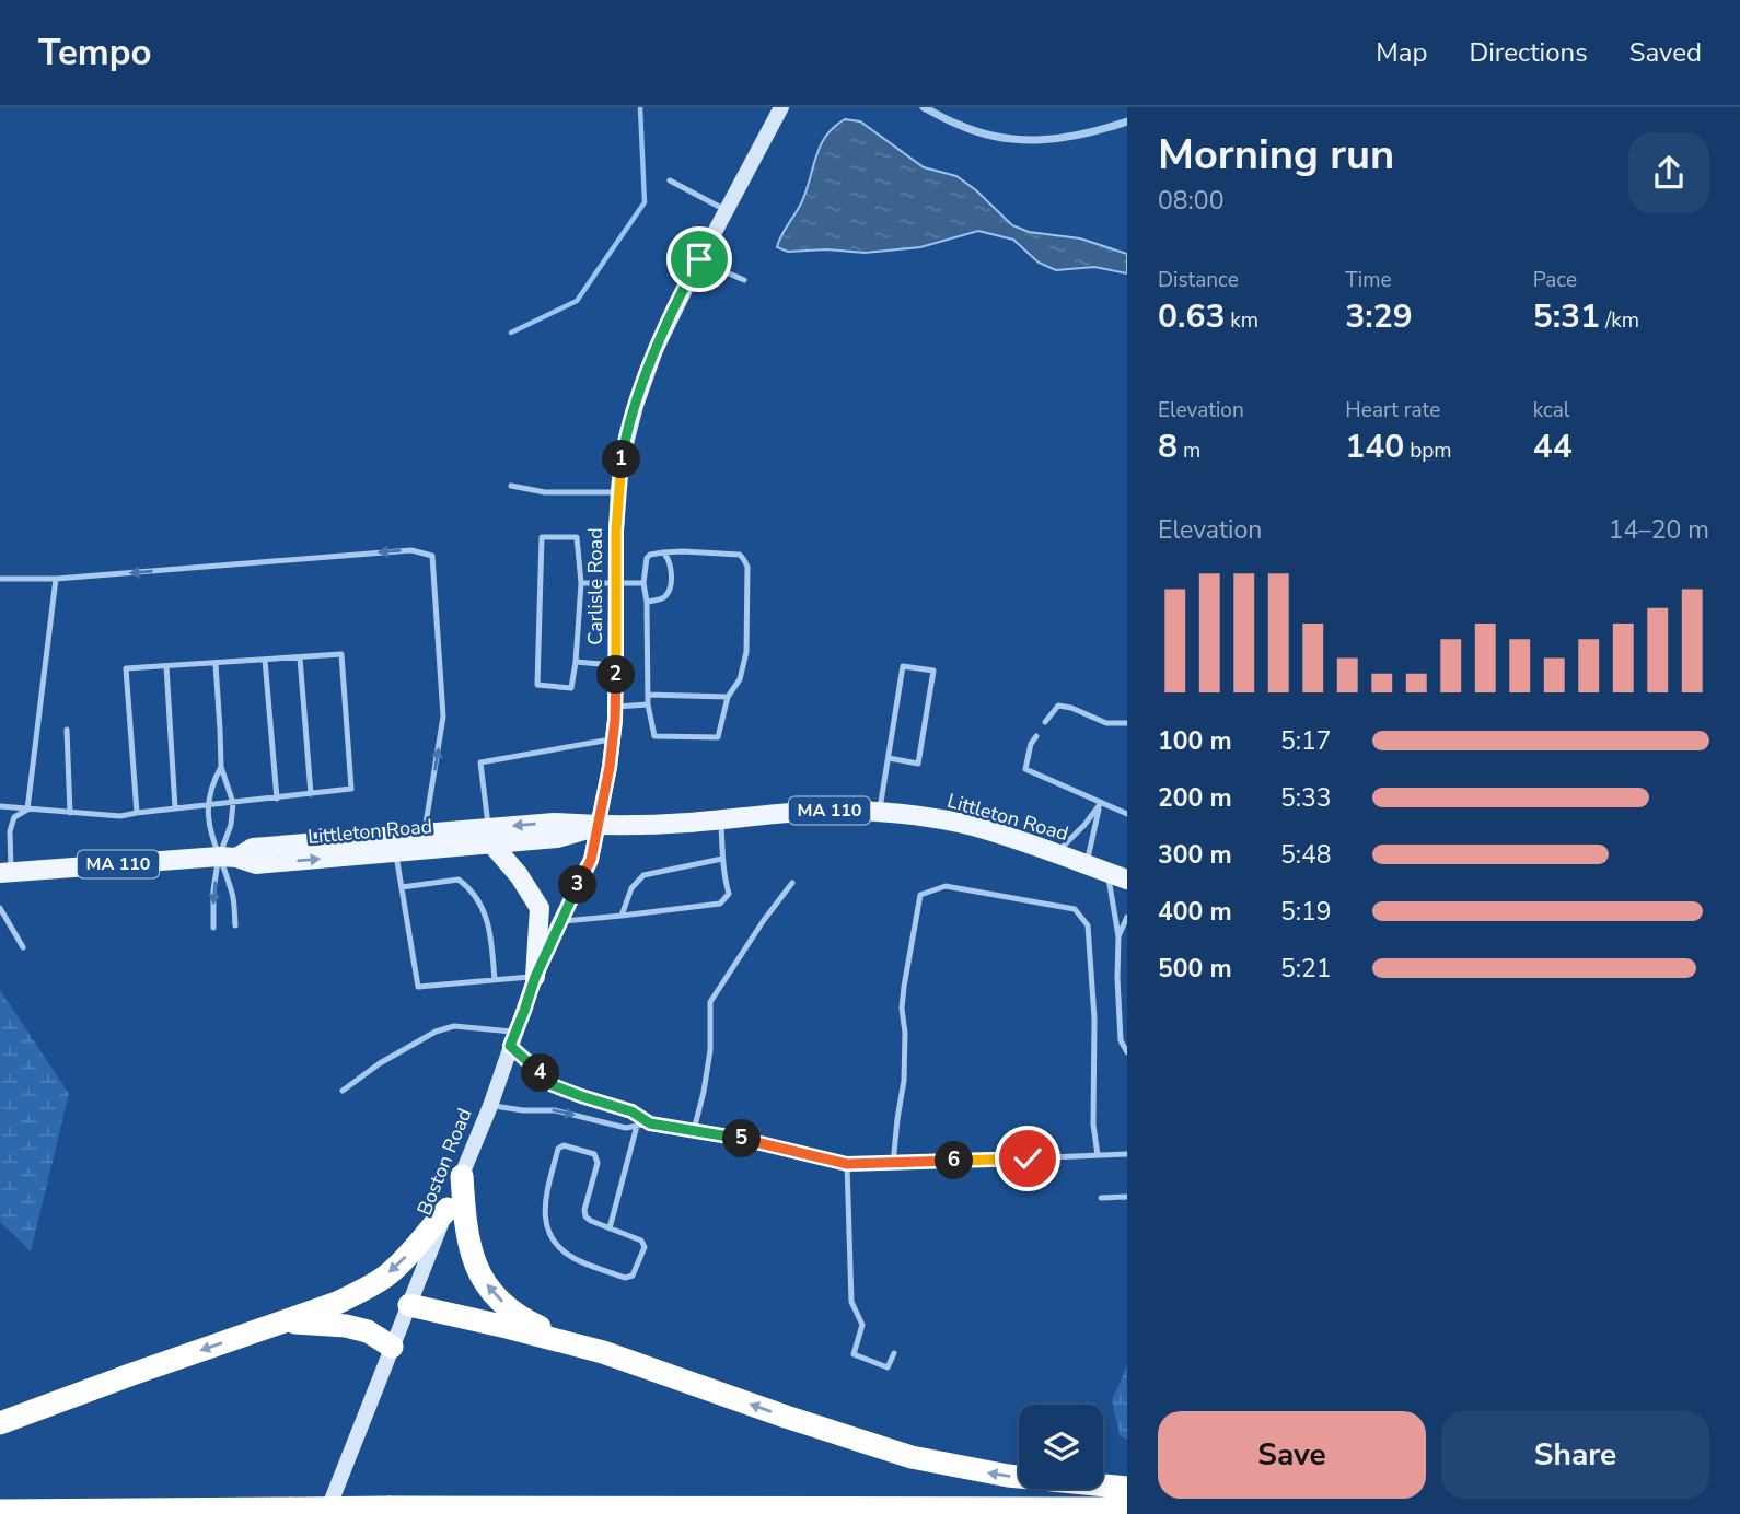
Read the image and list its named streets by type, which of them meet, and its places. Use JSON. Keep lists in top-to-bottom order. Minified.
{"streets":{"main road":["Carlisle Road","MA 110","Littleton Road","Boston Road"]},"crossings":[["Carlisle Road","Littleton Road"],["Carlisle Road","Boston Road"],["Littleton Road","Boston Road"]],"page":{"header":"Tempo","nav":["Map","Directions","Saved"],"heading":["Morning run","08:00"],"stats":[["Distance","0.63 km"],["Time","3:29"],["Pace","5:31 /km"],["Elevation","8 m"],["Heart rate","140 bpm"],["kcal","44"]],"pins":["1","2","3","4","5","6"],"chart":["Elevation","14–20 m"],"list":[{"name":"100 m","note":"5:17"},{"name":"200 m","note":"5:33"},{"name":"300 m","note":"5:48"},{"name":"400 m","note":"5:19"},{"name":"500 m","note":"5:21"}],"buttons":["Save","Share"]}}
